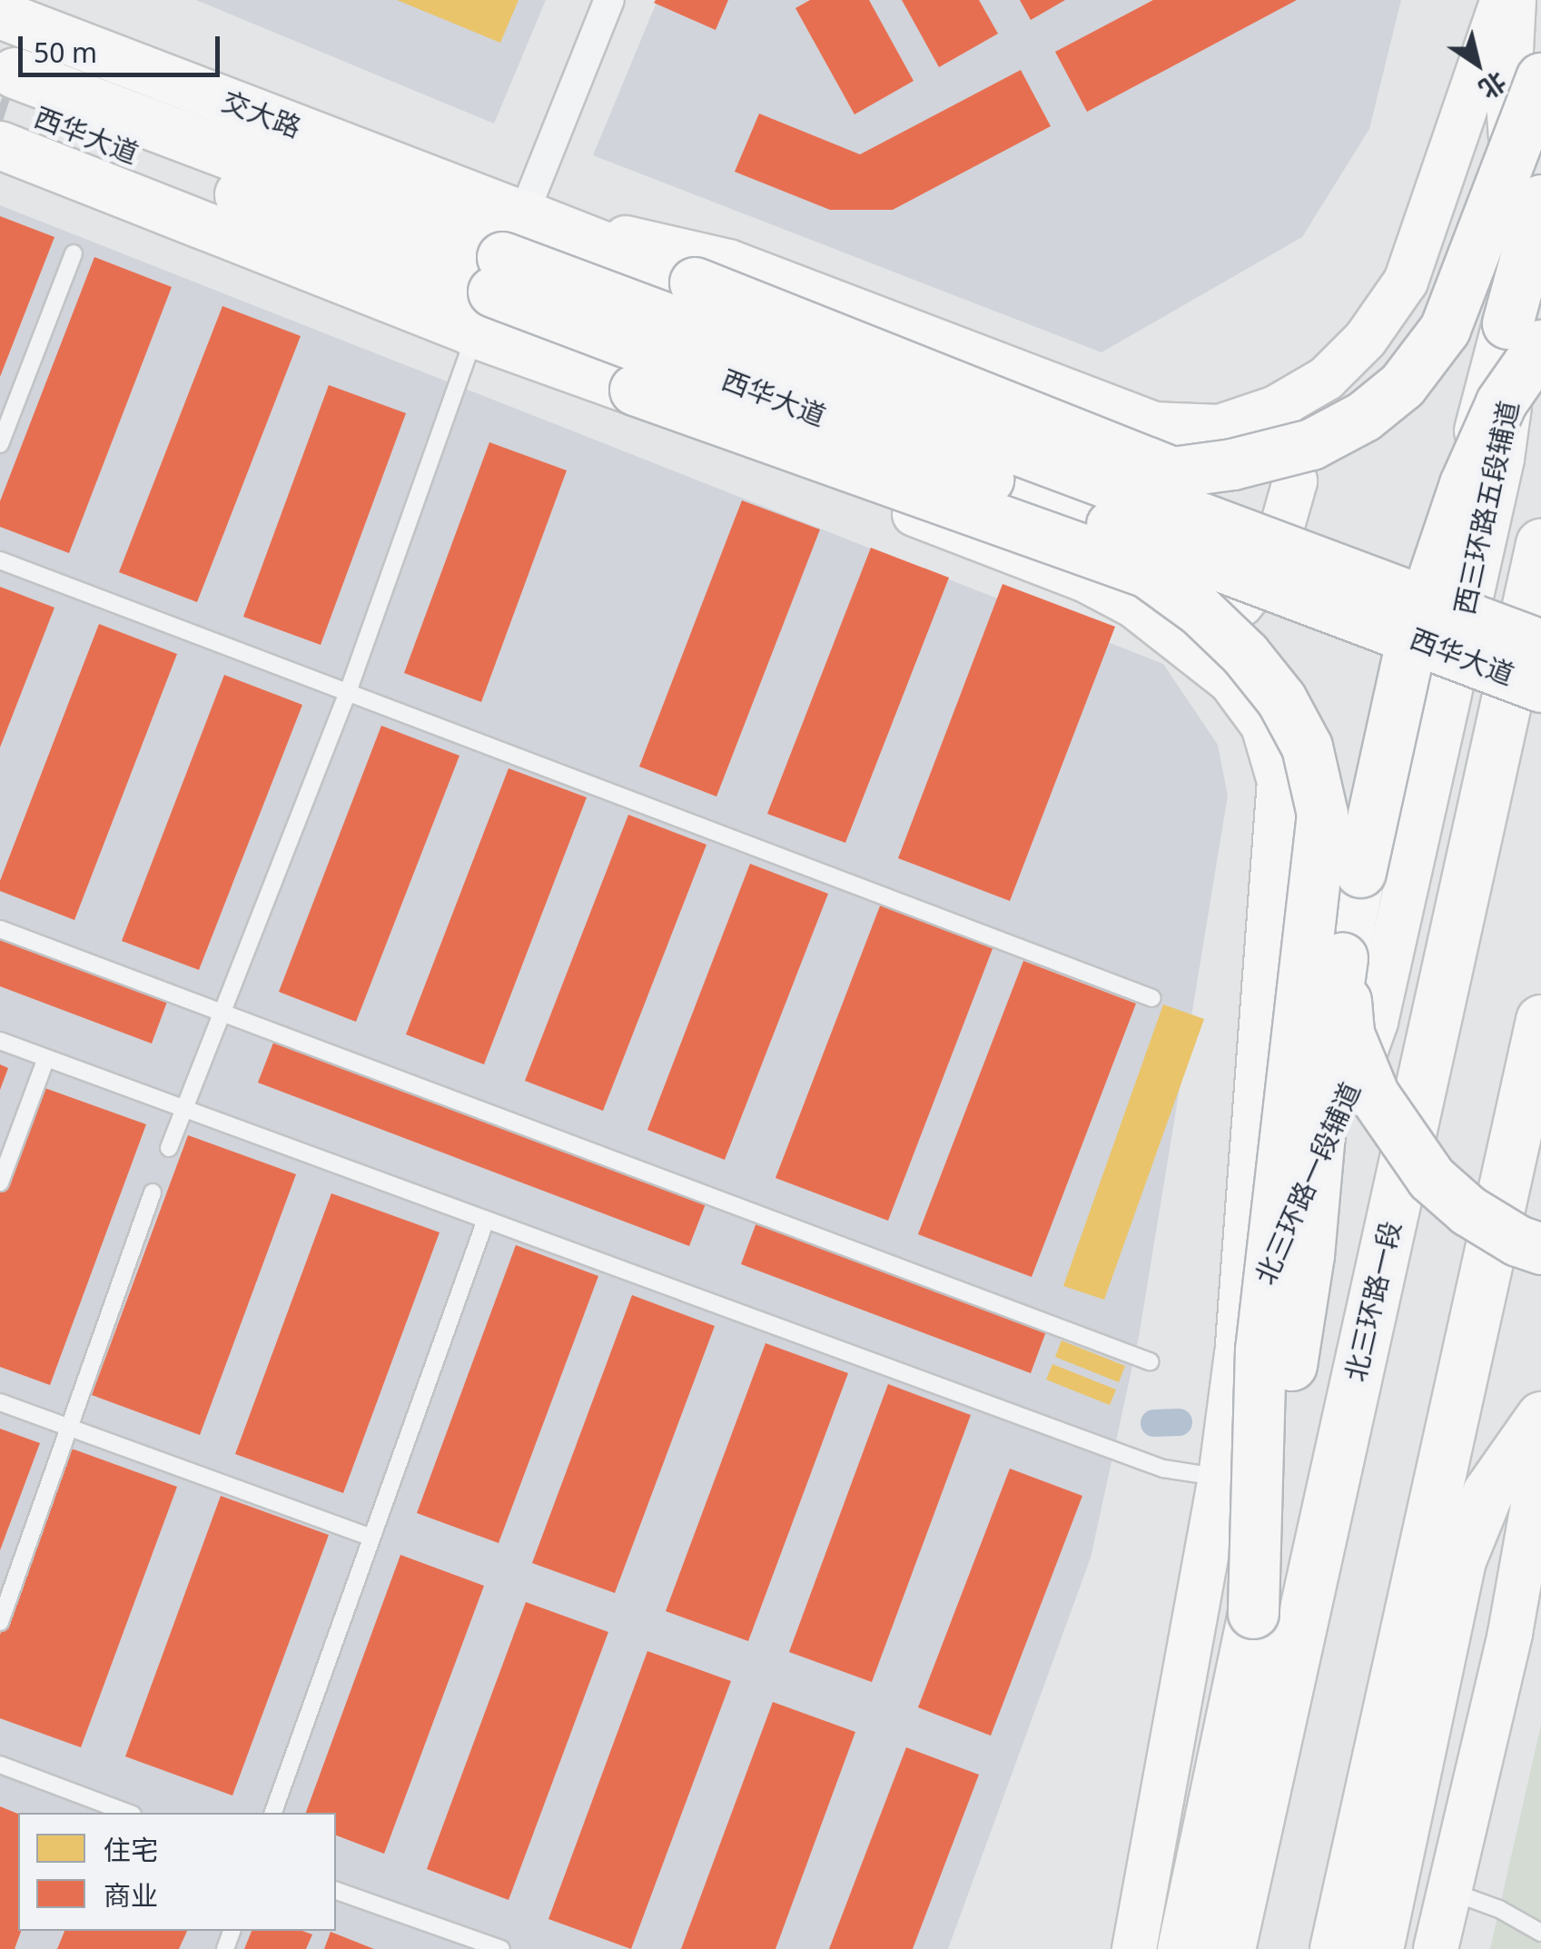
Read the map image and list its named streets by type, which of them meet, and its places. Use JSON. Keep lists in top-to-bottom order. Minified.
{"streets":{"highway":["西华大道","北三环路一段"],"main road":["西三环路五段辅道","北三环路一段辅道"]},"crossings":[["西华大道","北三环路一段"],["西三环路五段辅道","北三环路一段辅道"]],"legend":["住宅","商业"],"scale_bar":"50 m","north":"bottom right"}
